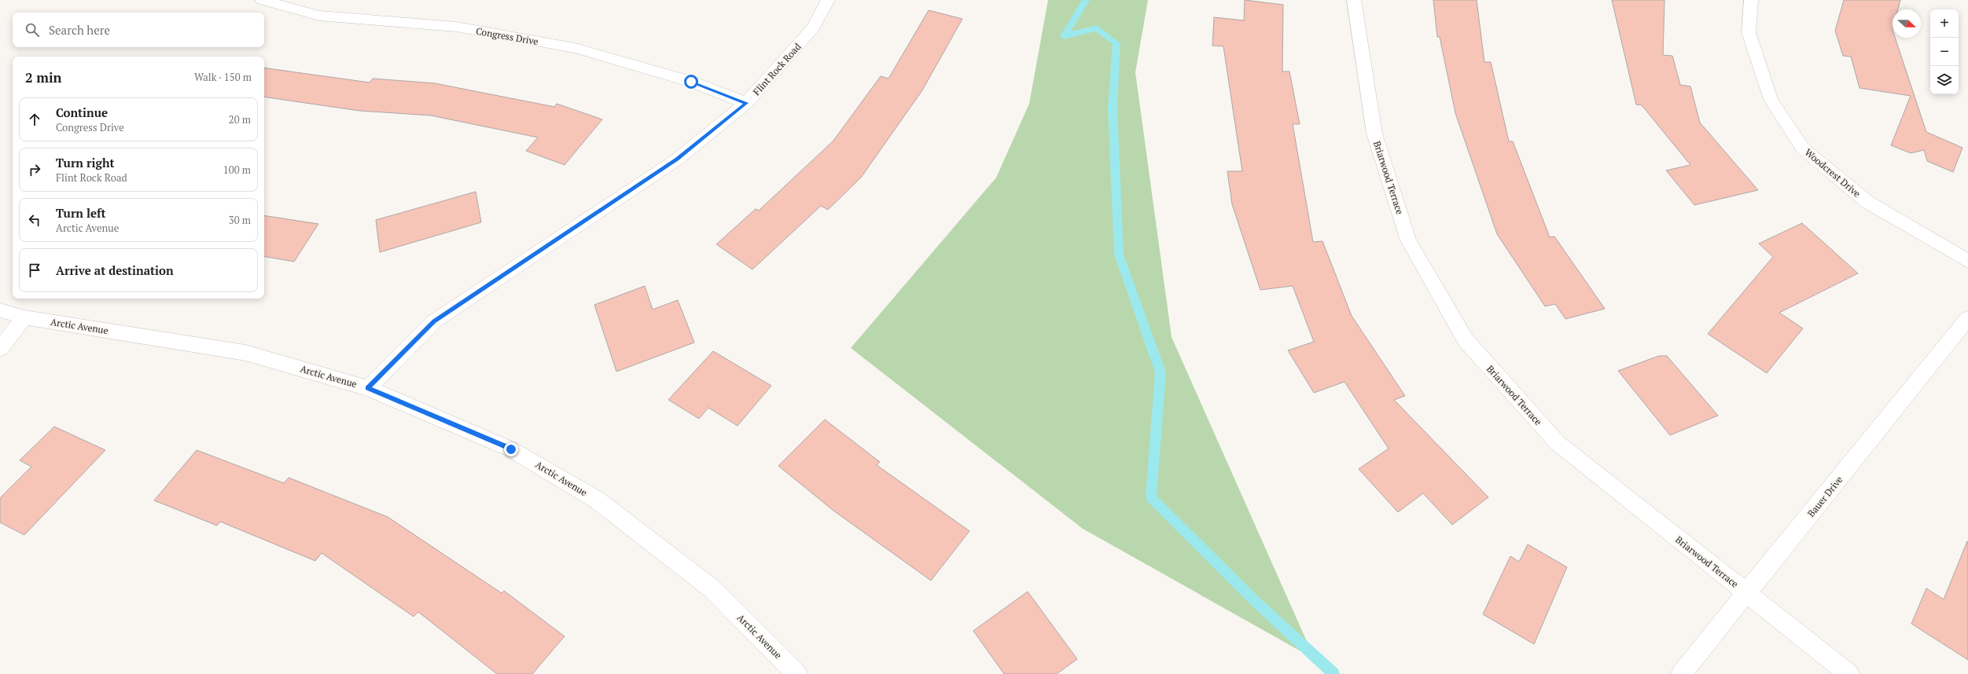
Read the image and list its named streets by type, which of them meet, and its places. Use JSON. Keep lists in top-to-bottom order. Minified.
{"streets":{"street":["Congress Drive","Flint Rock Road","Woodcrest Drive","Briarwood Terrace","Arctic Avenue","Bauer Drive"]},"crossings":[["Congress Drive","Flint Rock Road"],["Flint Rock Road","Arctic Avenue"],["Briarwood Terrace","Bauer Drive"]],"north":"right","page":{"map_buttons":["+","−"],"search":"Search here","heading":["2 min","Walk · 150 m"],"list":[["Continue","Congress Drive","20 m"],["Turn right","Flint Rock Road","100 m"],["Turn left","Arctic Avenue","30 m"],"Arrive at destination"]}}
